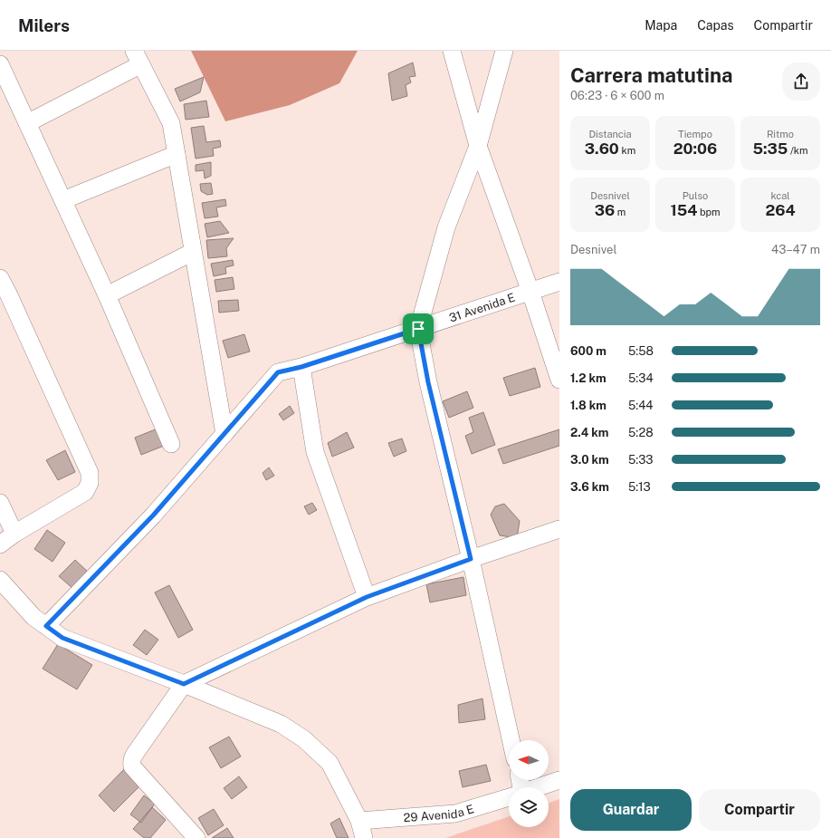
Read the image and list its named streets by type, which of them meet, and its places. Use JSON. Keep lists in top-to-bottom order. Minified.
{"streets":{"street":["31 Avenida E","29 Avenida E"]},"north":"left","page":{"header":"Milers","nav":["Mapa","Capas","Compartir"],"heading":["Carrera matutina","06:23 · 6 × 600 m"],"stats":[["Distancia","3.60 km"],["Tiempo","20:06"],["Ritmo","5:35 /km"],["Desnivel","36 m"],["Pulso","154 bpm"],["kcal","264"]],"chart":["Desnivel","43–47 m"],"list":[{"name":"600 m","note":"5:58"},{"name":"1.2 km","note":"5:34"},{"name":"1.8 km","note":"5:44"},{"name":"2.4 km","note":"5:28"},{"name":"3.0 km","note":"5:33"},{"name":"3.6 km","note":"5:13"}],"buttons":["Guardar","Compartir"]}}
